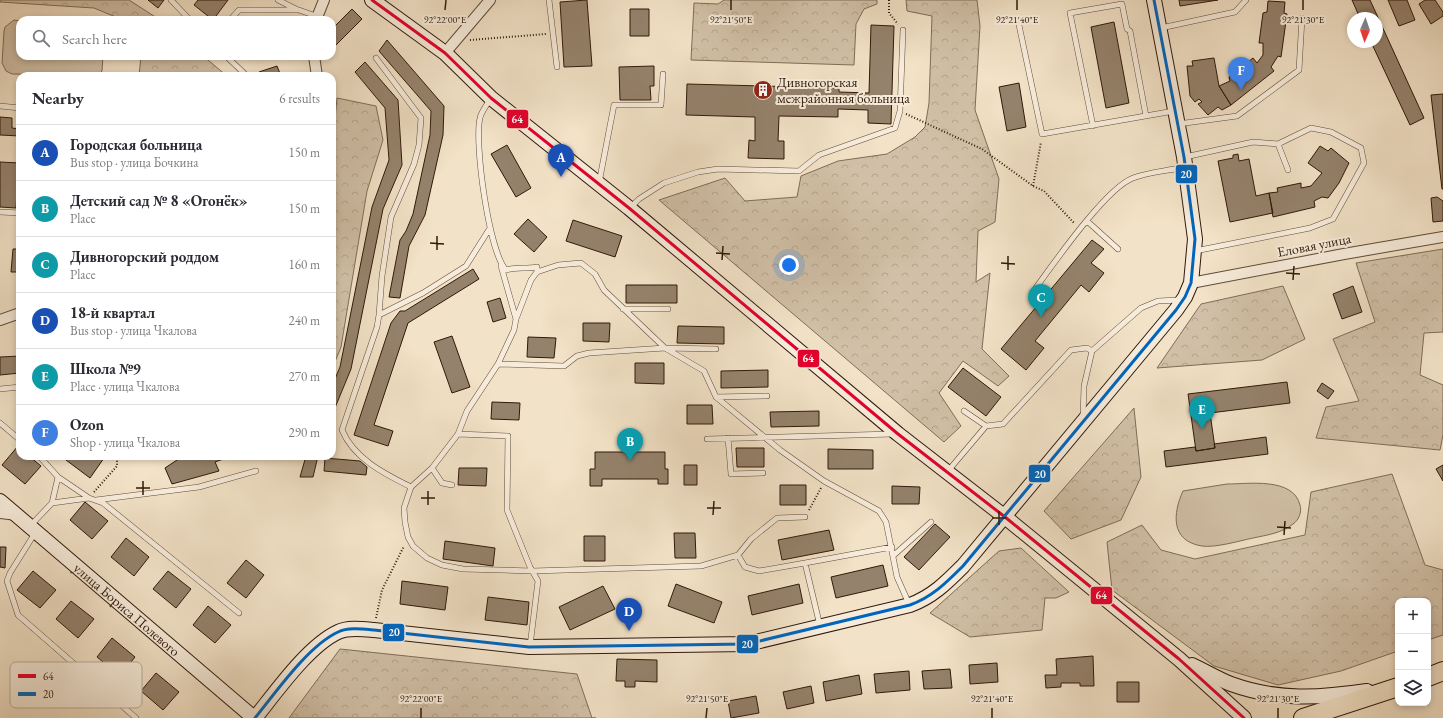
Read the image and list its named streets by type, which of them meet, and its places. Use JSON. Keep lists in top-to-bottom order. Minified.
{"streets":{"main road":["улица Бориса Полевого"],"street":["Еловая улица"]},"places":{"building":["Дивногорская межрайонная больница"]},"lines":["transit line 64","transit line 20"],"legend":["64","20"],"north":"bottom","page":{"search":"Search here","pins":["F","A","C","E","B","D"],"heading":["Nearby","6 results"],"list":[{"mark":"A","name":"Городская больница","note":"Bus stop · улица Бочкина","value":"150 m"},{"mark":"B","name":"Детский сад № 8 «Огонёк»","note":"Place","value":"150 m"},{"mark":"C","name":"Дивногорский роддом","note":"Place","value":"160 m"},{"mark":"D","name":"18-й квартал","note":"Bus stop · улица Чкалова","value":"240 m"},{"mark":"E","name":"Школа №9","note":"Place · улица Чкалова","value":"270 m"},{"mark":"F","name":"Ozon","note":"Shop · улица Чкалова","value":"290 m"}],"map_buttons":["+","−"]},"coordinates":["92°22'00\"E","92°21'50\"E","92°21'40\"E","92°21'30\"E"]}
